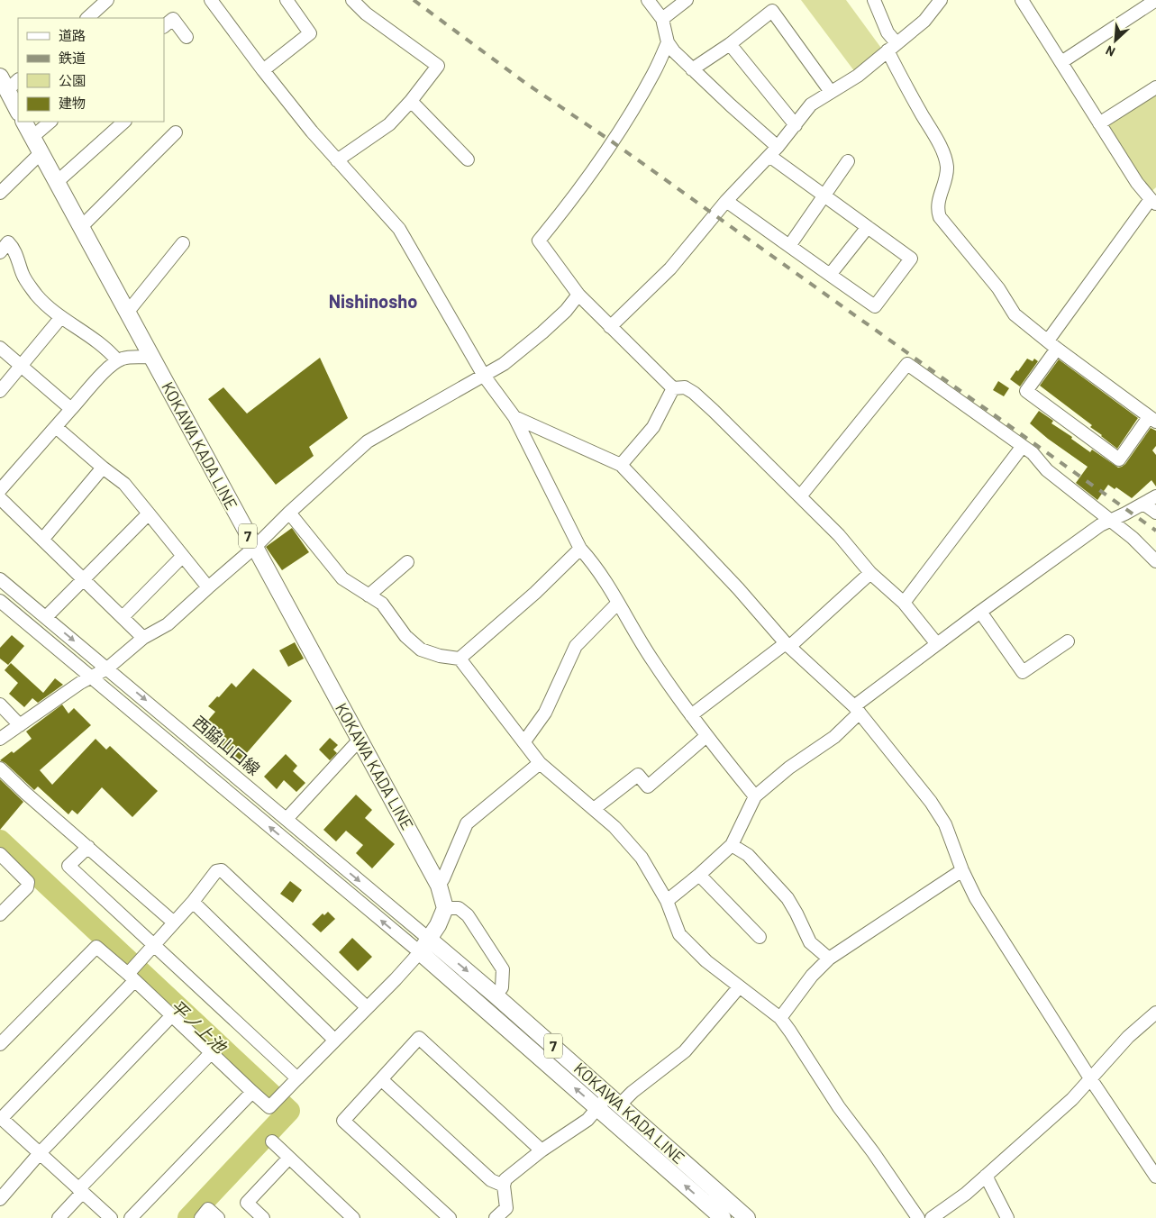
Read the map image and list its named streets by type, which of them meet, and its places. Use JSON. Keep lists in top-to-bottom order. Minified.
{"streets":{"main road":["KOKAWA KADA LINE","7"],"street":["西脇山口線"]},"crossings":[["KOKAWA KADA LINE","西脇山口線"]],"districts":["Nishinosho"],"water":["平ノ上池"],"legend":["道路","鉄道","公園","建物"],"north":"bottom left"}
